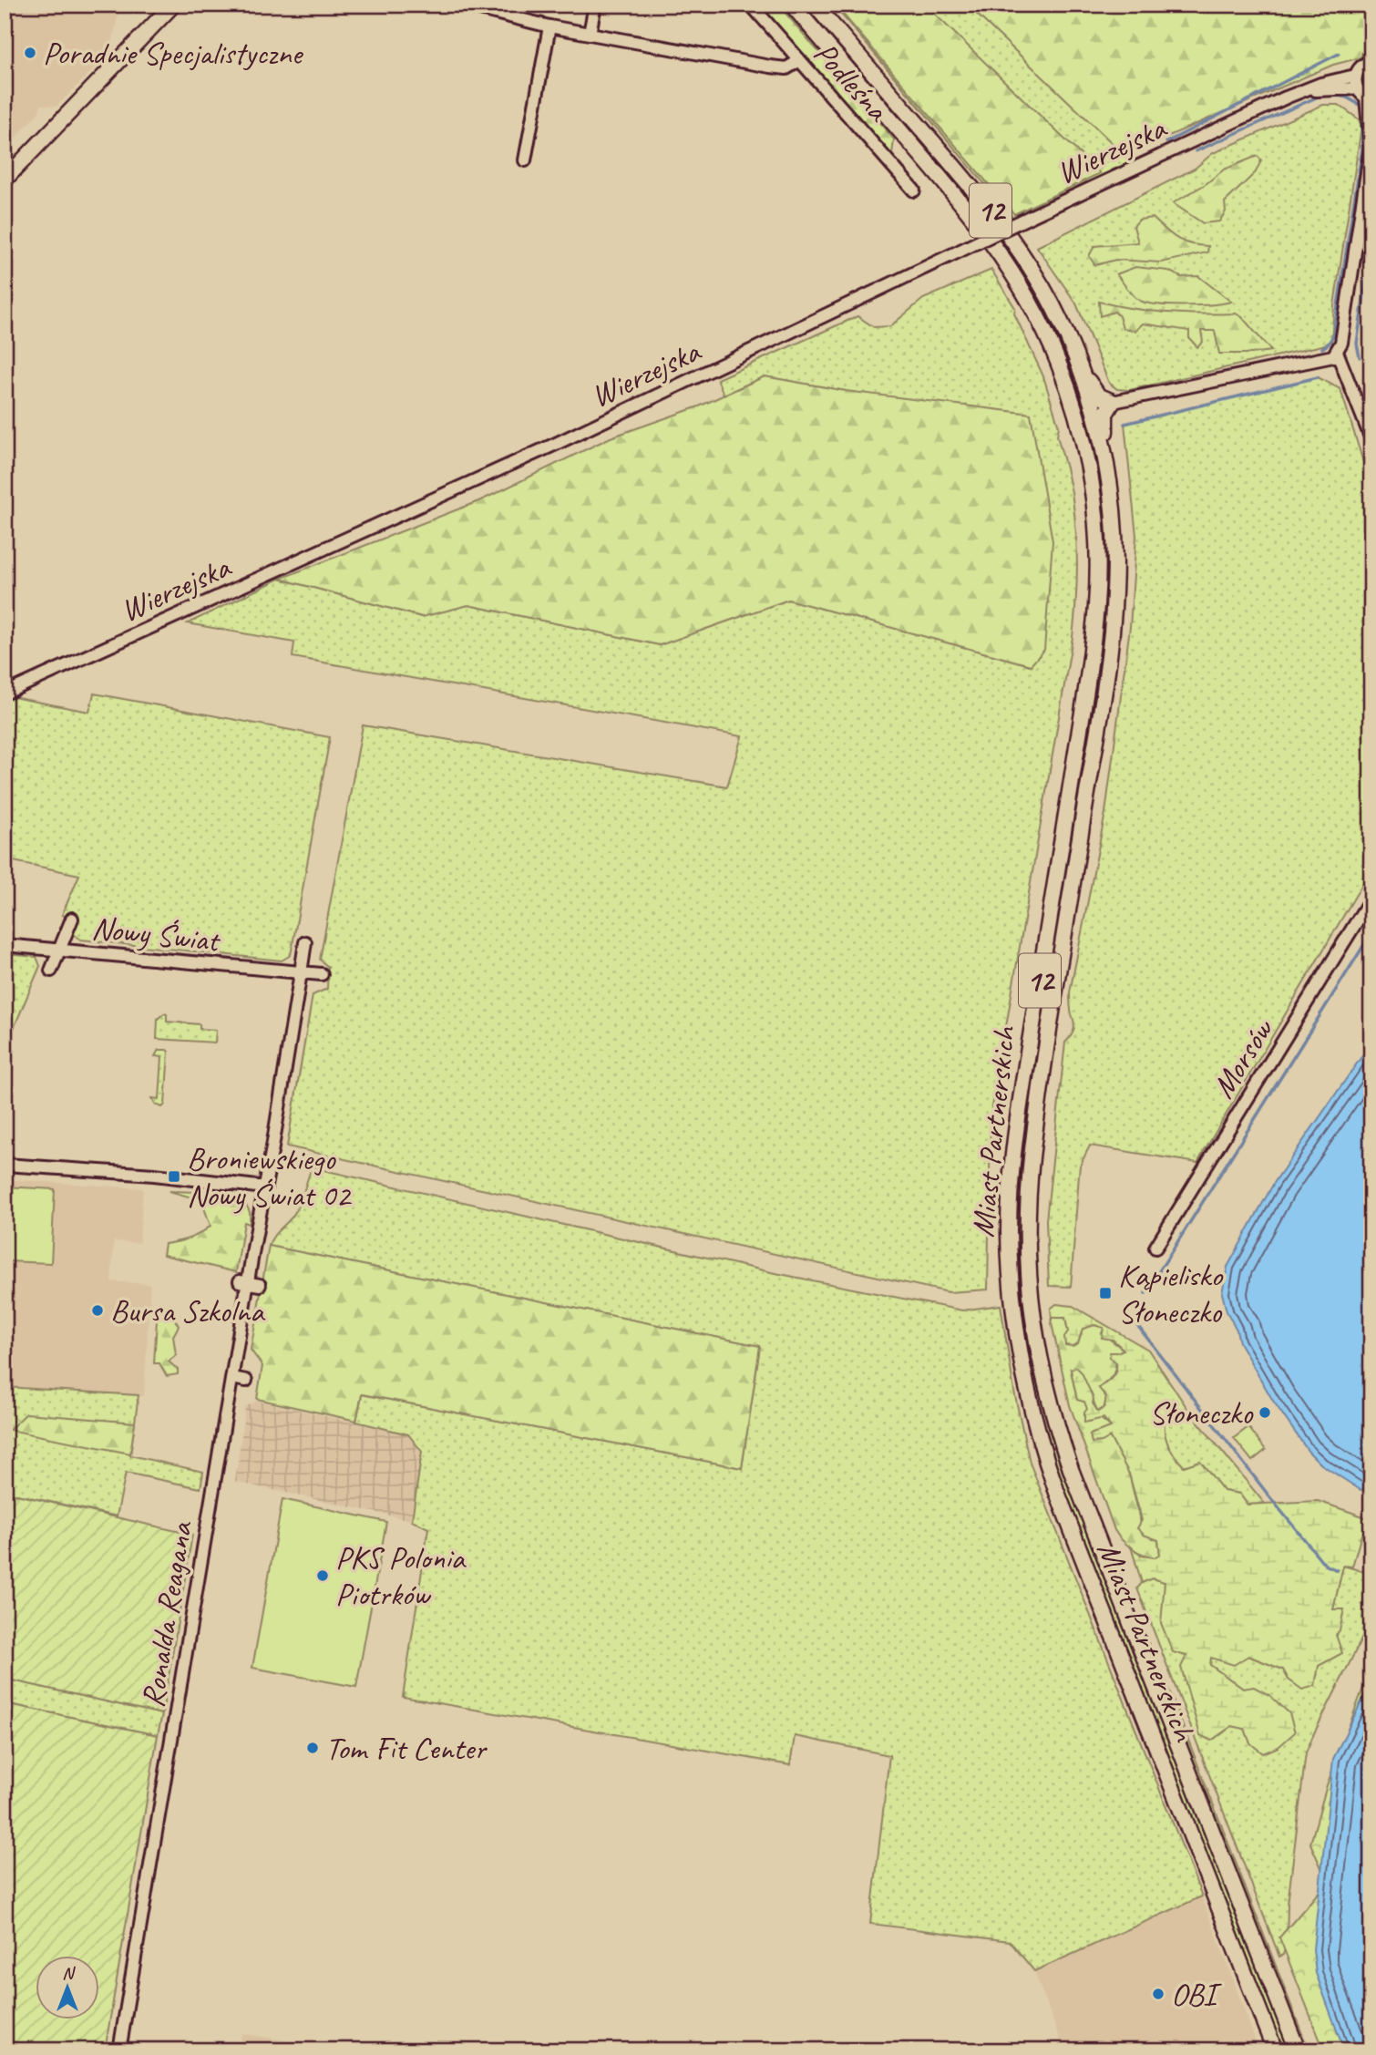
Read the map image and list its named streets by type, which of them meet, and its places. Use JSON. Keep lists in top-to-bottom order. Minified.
{"streets":{"main road":["12","Miast Partnerskich"],"street":["Podleśna","Wierzejska","Nowy Świat","Morsów","Ronalda Reagana"]},"places":{"other":["Poradnie Specjalistyczne","Bursa Szkolna","Słoneczko","PKS Polonia Piotrków","Tom Fit Center","OBI"],"transit":["Broniewskiego Nowy Świat 02","Kąpielisko Słoneczko"]},"north":"top"}
